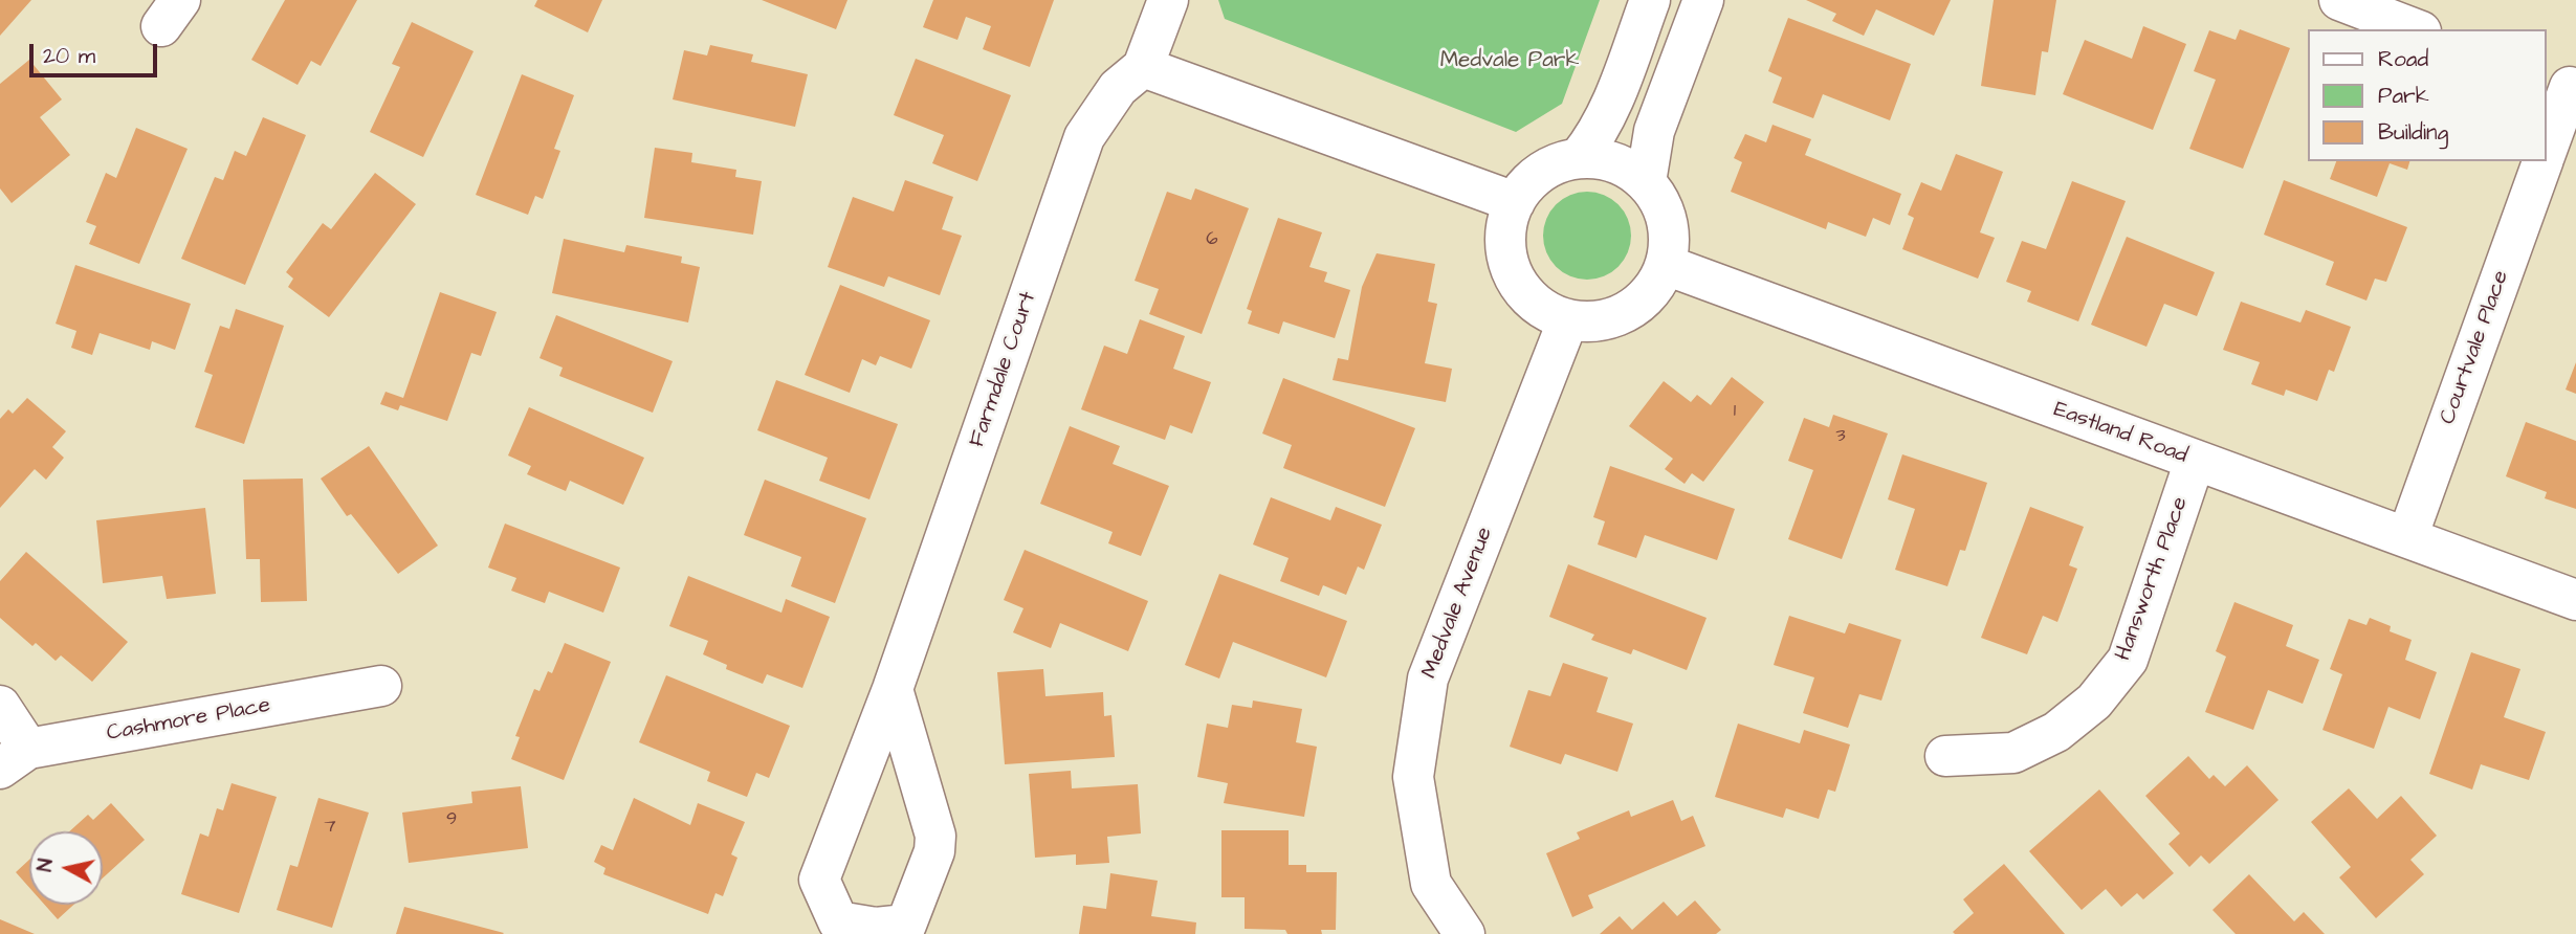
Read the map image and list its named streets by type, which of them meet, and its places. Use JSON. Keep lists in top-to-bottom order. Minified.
{"streets":{"street":["Courtvale Place","Farmdale Court","Eastland Road","Hansworth Place","Medvale Avenue","Cashmore Place"]},"crossings":[["Courtvale Place","Eastland Road"],["Eastland Road","Hansworth Place"],["Eastland Road","Medvale Avenue"]],"parks":["Medvale Park"],"house_numbers":["6","1","3","9","7"],"legend":["Road","Park","Building"],"scale_bar":"20 m","north":"left"}
